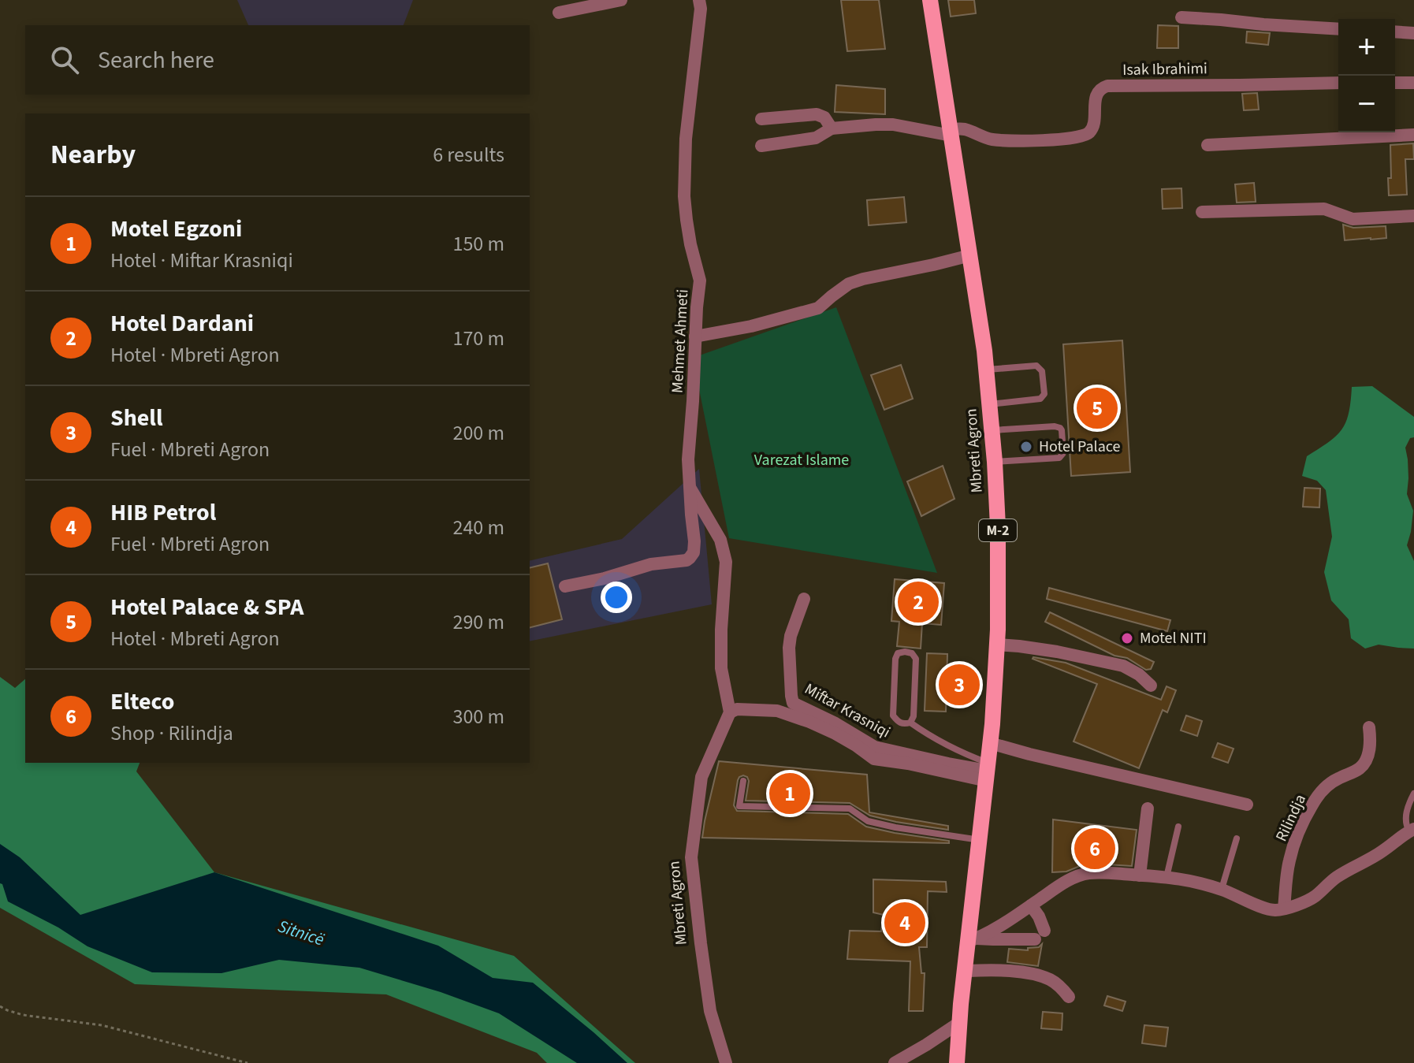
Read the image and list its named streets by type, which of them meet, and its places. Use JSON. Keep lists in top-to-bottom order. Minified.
{"streets":{"main road":["Mbreti Agron","M-2"],"street":["Isak Ibrahimi","Mehmet Ahmeti","Miftar Krasniqi","Rilindja"]},"crossings":[["Isak Ibrahimi","Mbreti Agron"],["Mbreti Agron","Miftar Krasniqi"]],"water":["Sitnicë"],"parks":["Varezat Islame"],"places":["Hotel Palace","Motel NITI"],"page":{"map_buttons":["+","−"],"search":"Search here","heading":["Nearby","6 results"],"list":[{"mark":"1","name":"Motel Egzoni","note":"Hotel · Miftar Krasniqi","value":"150 m"},{"mark":"2","name":"Hotel Dardani","note":"Hotel · Mbreti Agron","value":"170 m"},{"mark":"3","name":"Shell","note":"Fuel · Mbreti Agron","value":"200 m"},{"mark":"4","name":"HIB Petrol","note":"Fuel · Mbreti Agron","value":"240 m"},{"mark":"5","name":"Hotel Palace & SPA","note":"Hotel · Mbreti Agron","value":"290 m"},{"mark":"6","name":"Elteco","note":"Shop · Rilindja","value":"300 m"}],"pins":["5","2","3","1","6","4"]}}
